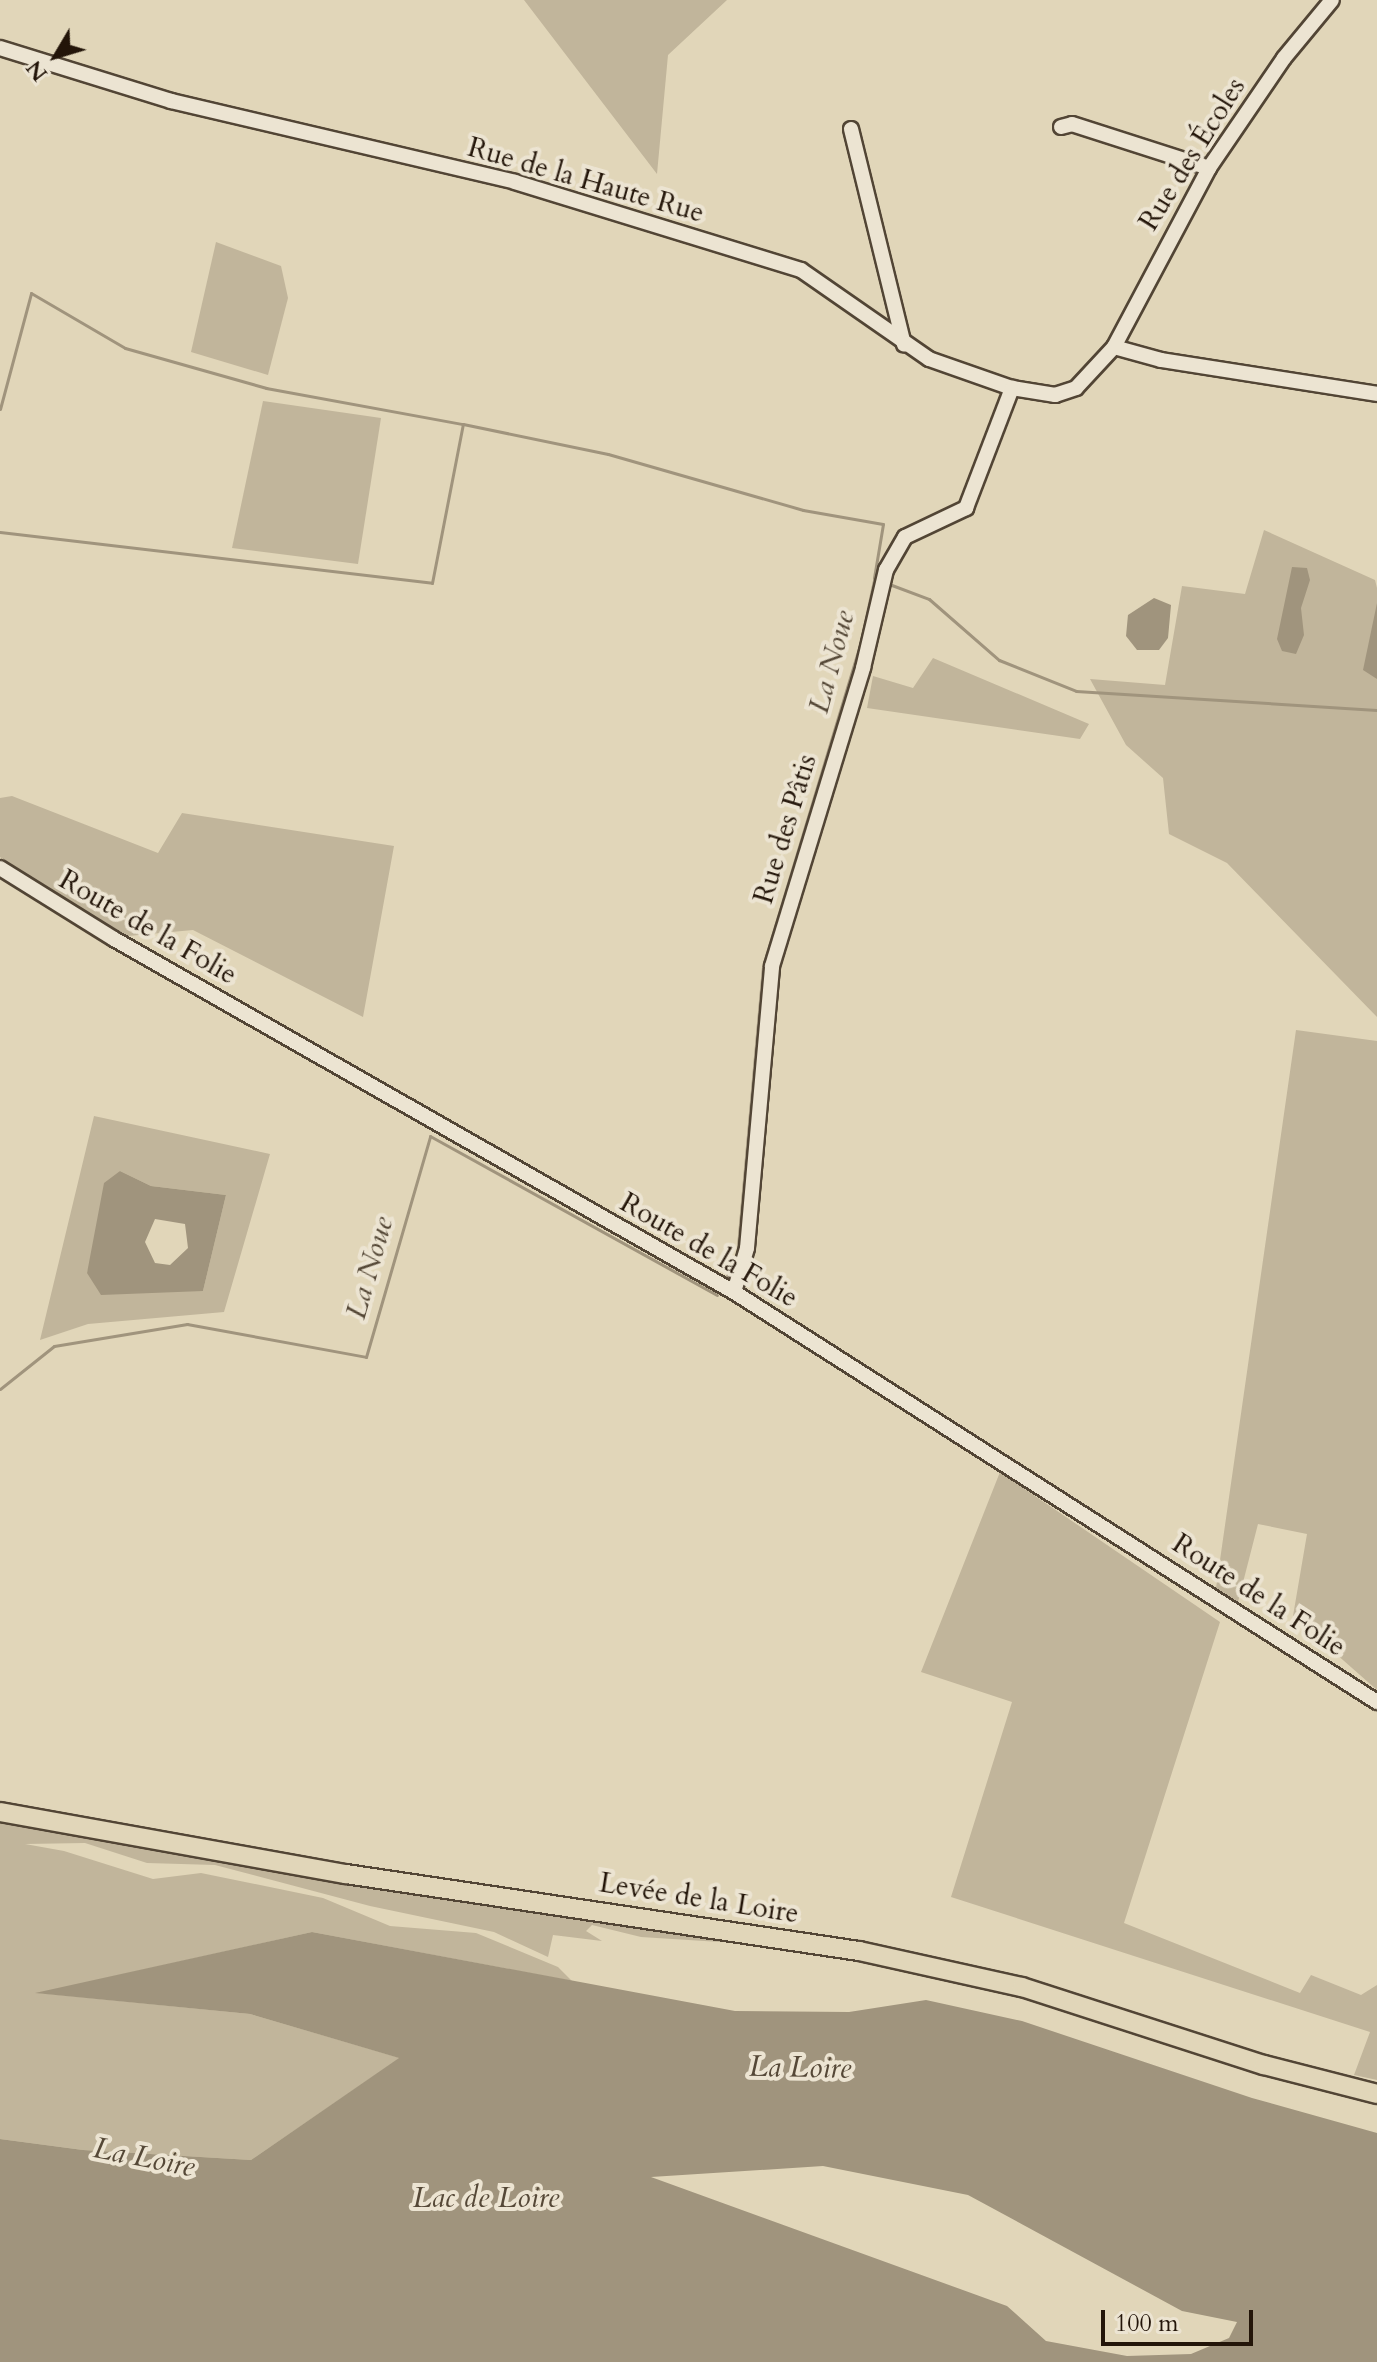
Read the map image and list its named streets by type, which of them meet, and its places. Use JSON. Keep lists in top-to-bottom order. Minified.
{"streets":{"main road":["Levée de la Loire"],"street":["Rue des Écoles","Rue de la Haute Rue","Rue des Pâtis","Route de la Folie"]},"crossings":[["Rue des Écoles","Rue de la Haute Rue"],["Rue de la Haute Rue","Rue des Pâtis"],["Rue des Pâtis","Route de la Folie"]],"water":["La Noue","La Loire","Lac de Loire"],"scale_bar":"100 m","north":"bottom left"}
